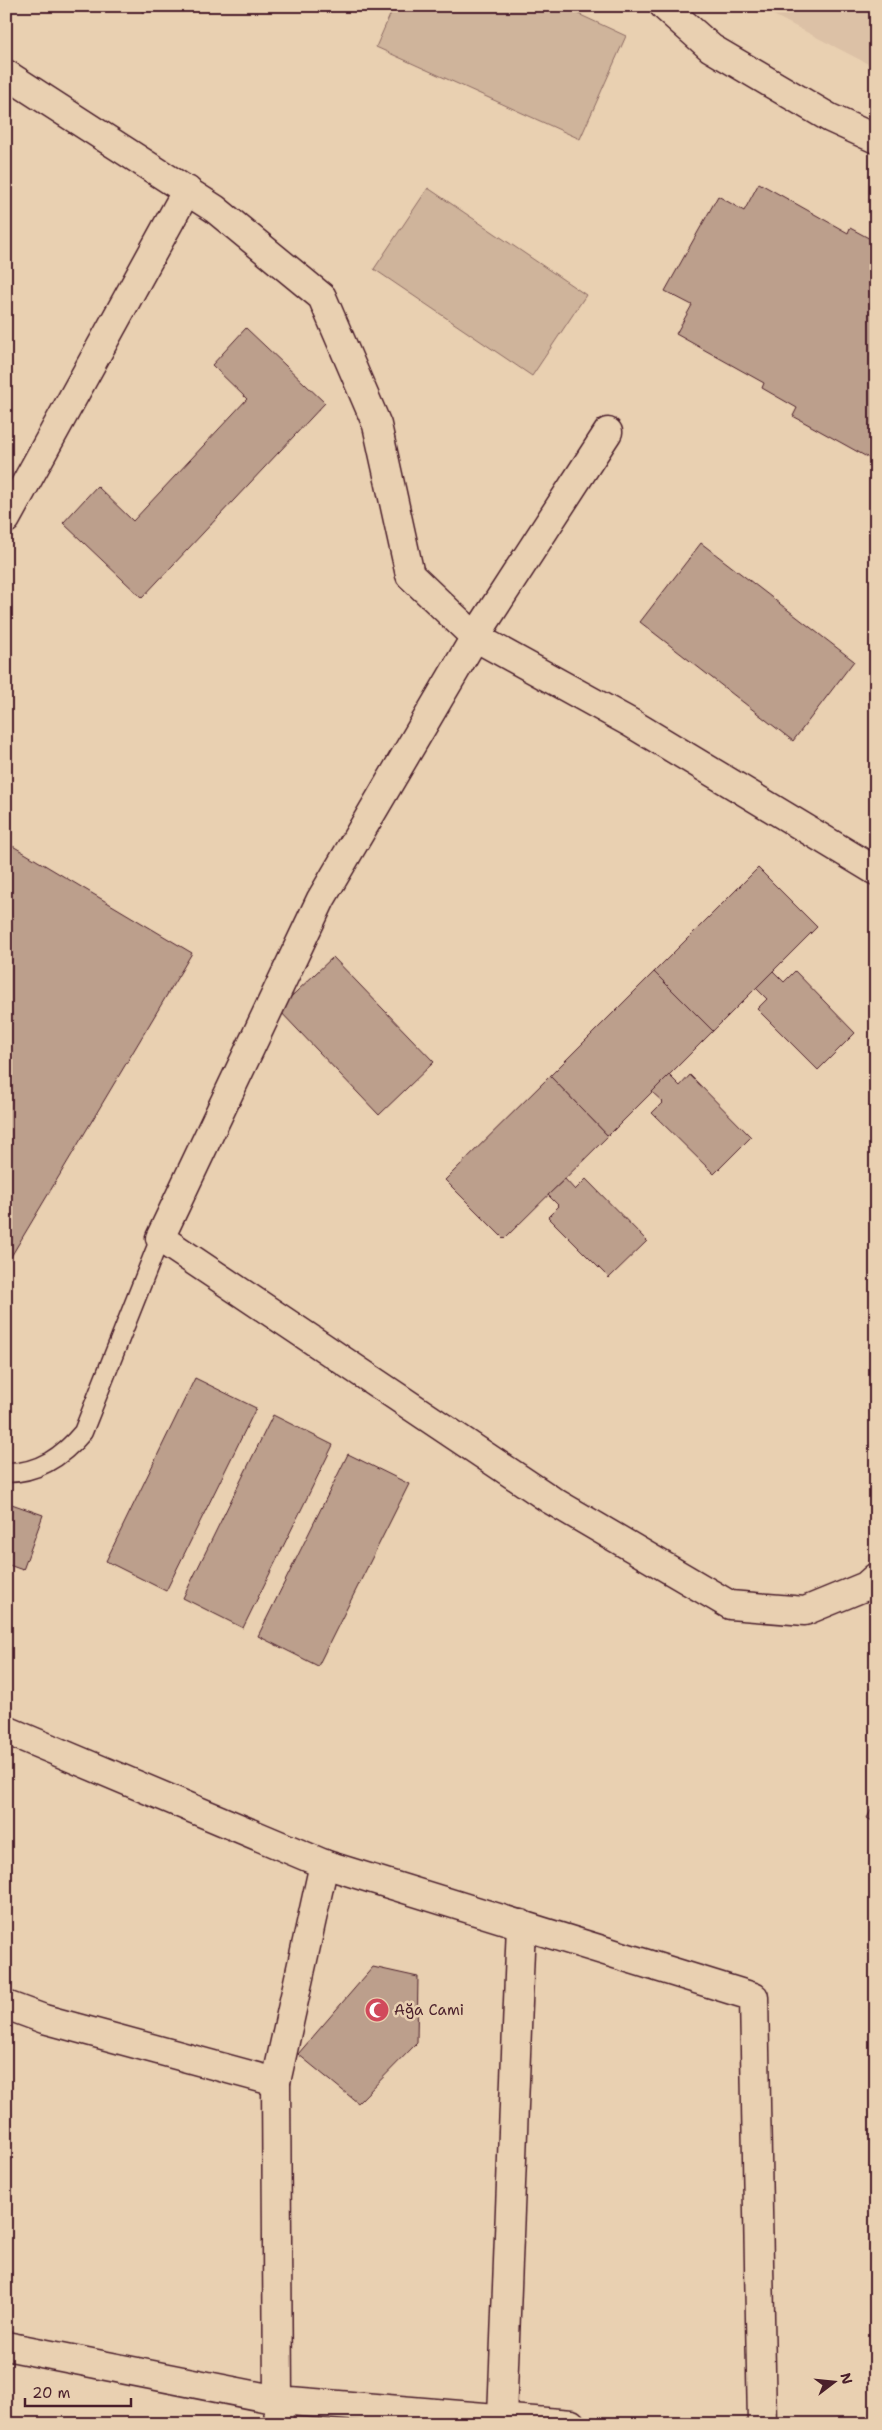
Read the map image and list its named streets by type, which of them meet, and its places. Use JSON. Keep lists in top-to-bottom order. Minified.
{"places":{"mosque":["Ağa Cami"]},"scale_bar":"20 m","north":"right"}
